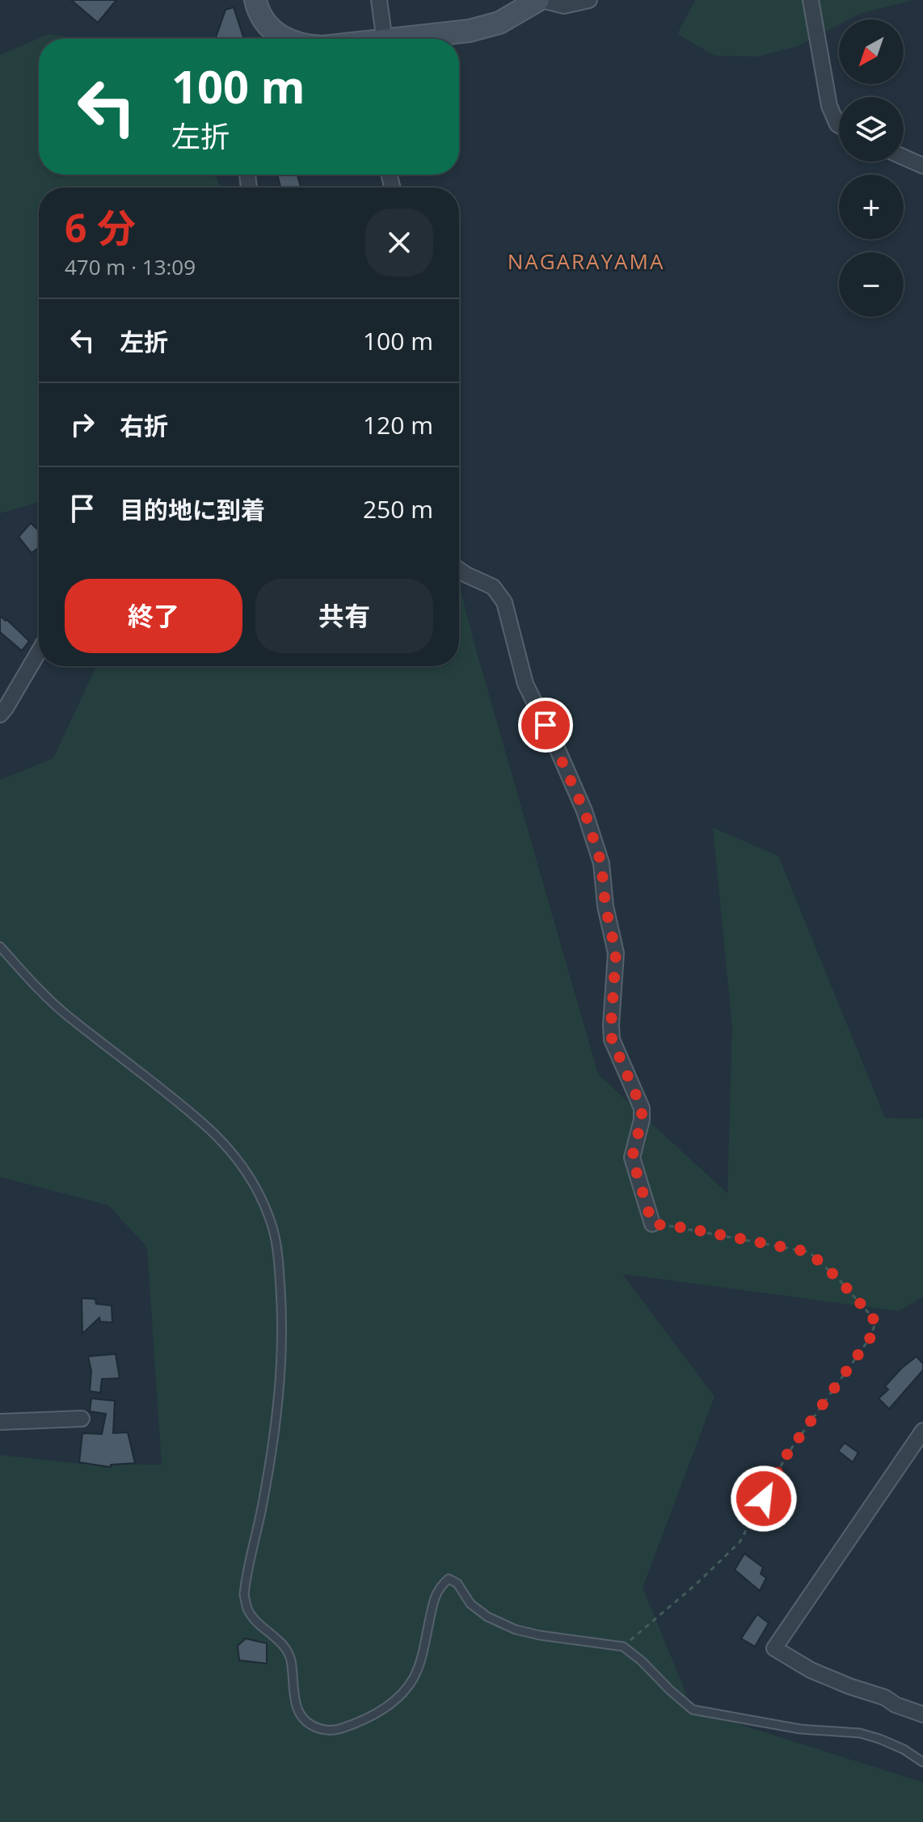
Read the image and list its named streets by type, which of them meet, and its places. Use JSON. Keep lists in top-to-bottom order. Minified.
{"districts":["NAGARAYAMA"],"north":"bottom left","page":{"map_buttons":["+","−"],"turn":["100 m","左折"],"heading":["6 分","470 m · 13:09"],"list":[{"name":"左折","value":"100 m"},{"name":"右折","value":"120 m"},{"name":"目的地に到着","value":"250 m"}],"buttons":["終了","共有"]}}
